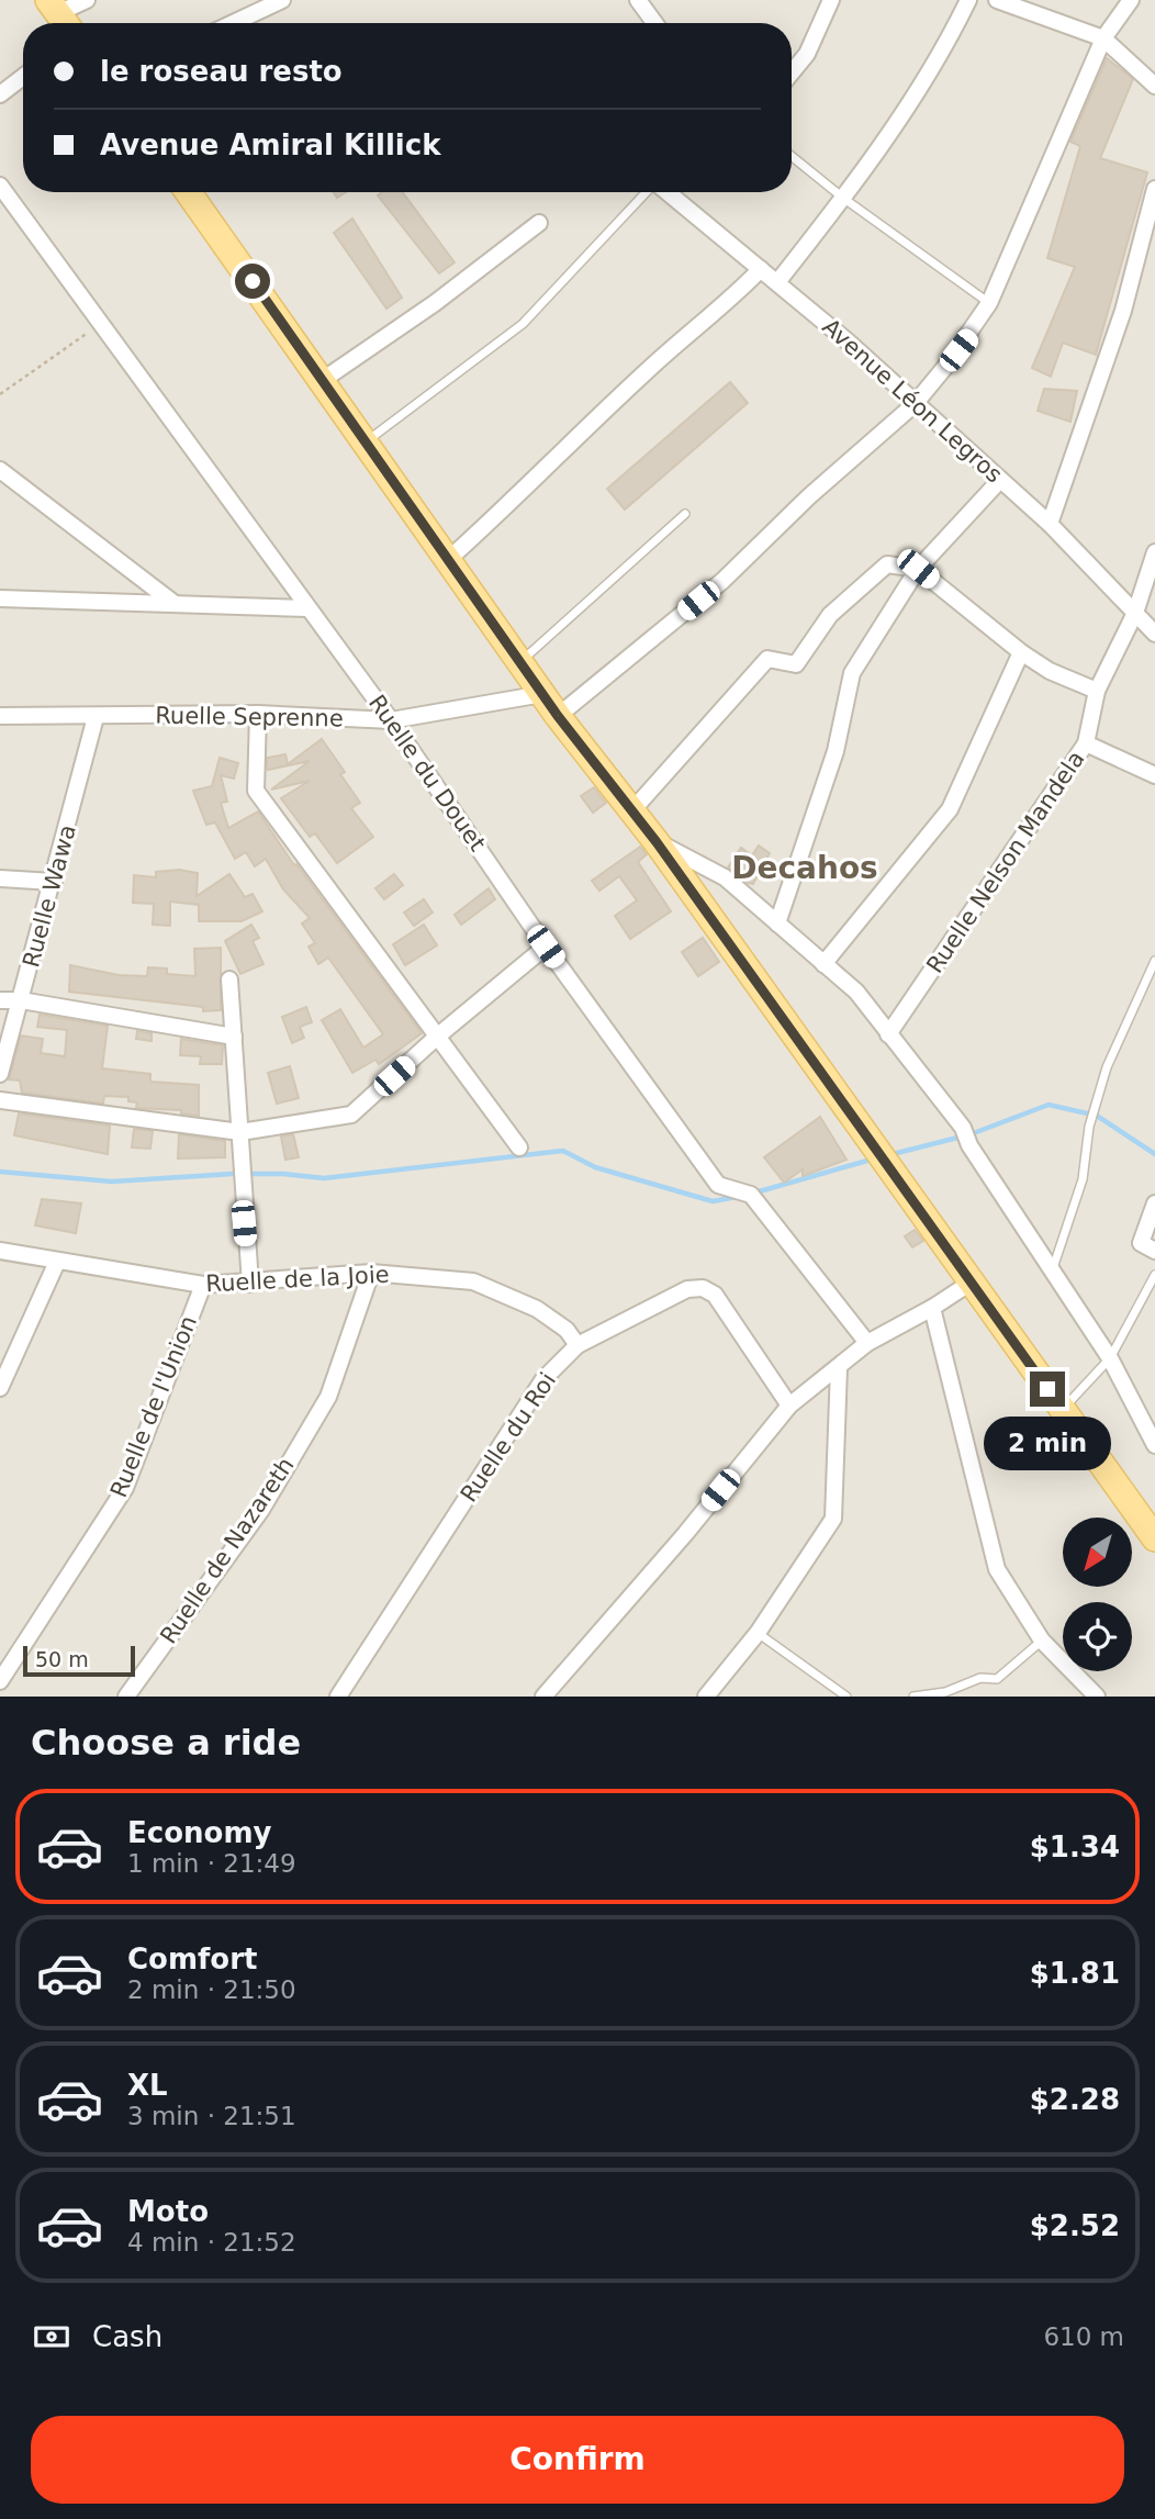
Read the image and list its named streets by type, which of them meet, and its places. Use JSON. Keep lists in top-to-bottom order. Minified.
{"streets":{"street":["Avenue Léon Legros","Ruelle Seprenne","Ruelle du Douet","Ruelle Nelson Mandela","Ruelle Wawa","Ruelle de la Joie","Ruelle de l'Union","Ruelle du Roi","Ruelle de Nazareth"]},"crossings":[["Avenue Léon Legros","Ruelle Nelson Mandela"],["Ruelle Seprenne","Ruelle du Douet"],["Ruelle Seprenne","Ruelle Wawa"],["Ruelle de la Joie","Ruelle de l'Union"],["Ruelle de la Joie","Ruelle du Roi"],["Ruelle de la Joie","Ruelle de Nazareth"]],"districts":["Decahos"],"scale_bar":"50 m","north":"bottom left","page":{"banner":["le roseau resto","Avenue Amiral Killick"],"bubble":"2 min","scale":"50 m","heading":"Choose a ride","list":[{"name":"Economy","note":"1 min · 21:49","value":"$1.34"},{"name":"Comfort","note":"2 min · 21:50","value":"$1.81"},{"name":"XL","note":"3 min · 21:51","value":"$2.28"},{"name":"Moto","note":"4 min · 21:52","value":"$2.52"}],"pay":["Cash","610 m"],"buttons":"Confirm"}}
